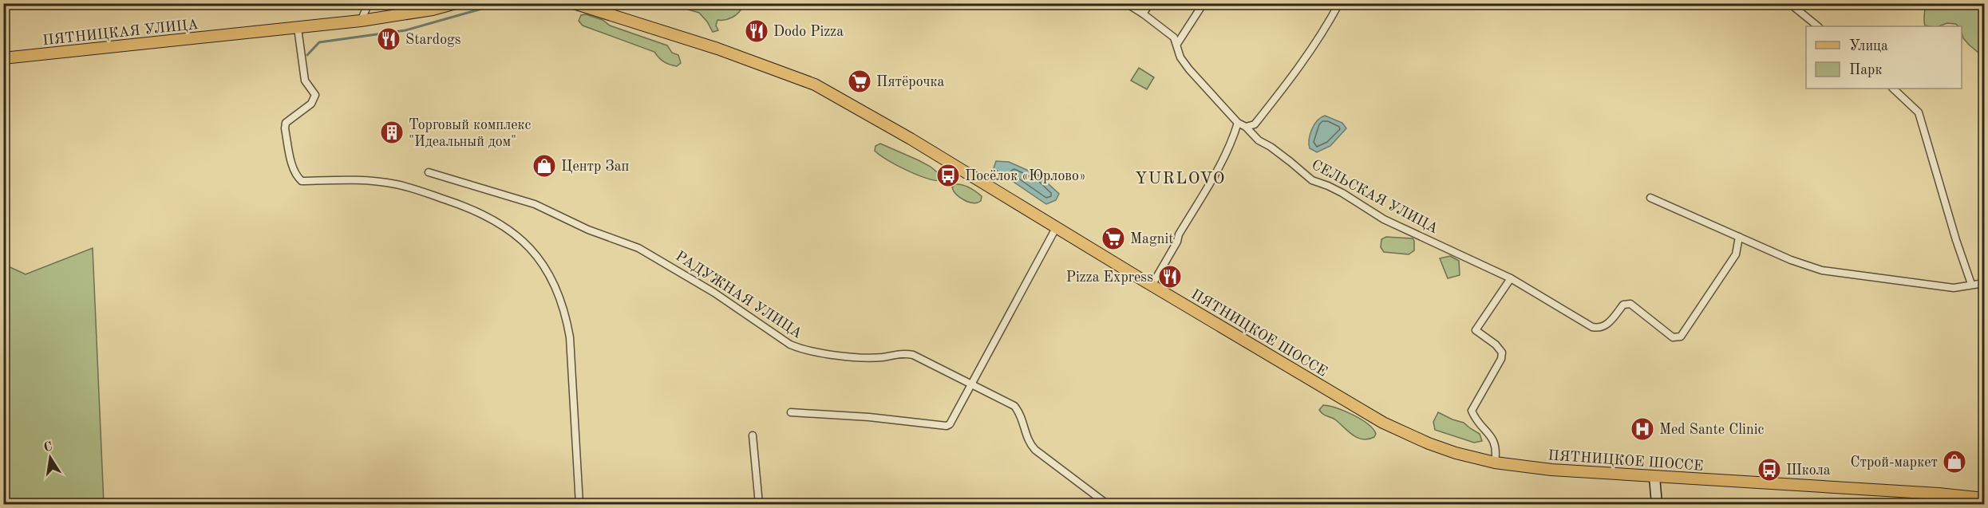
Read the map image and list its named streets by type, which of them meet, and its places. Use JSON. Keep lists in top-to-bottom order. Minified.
{"streets":{"main road":["ПЯТНИЦКАЯ УЛИЦА","ПЯТНИЦКОЕ ШОССЕ"],"street":["СЕЛЬСКАЯ УЛИЦА","РАДУЖНАЯ УЛИЦА"]},"districts":["YURLOVO"],"places":{"restaurant":["Dodo Pizza","Stardogs","Pizza Express"],"supermarket":["Пятёрочка","Magnit"],"building":["Торговый комплекс \"Идеальный дом\""],"shop":["Центр Зап","Строй-маркет"],"bus stop":["Посёлок «Юрлово»","Школа"],"hospital":["Med Sante Clinic"]},"legend":["Улица","Парк"],"north":"top"}
